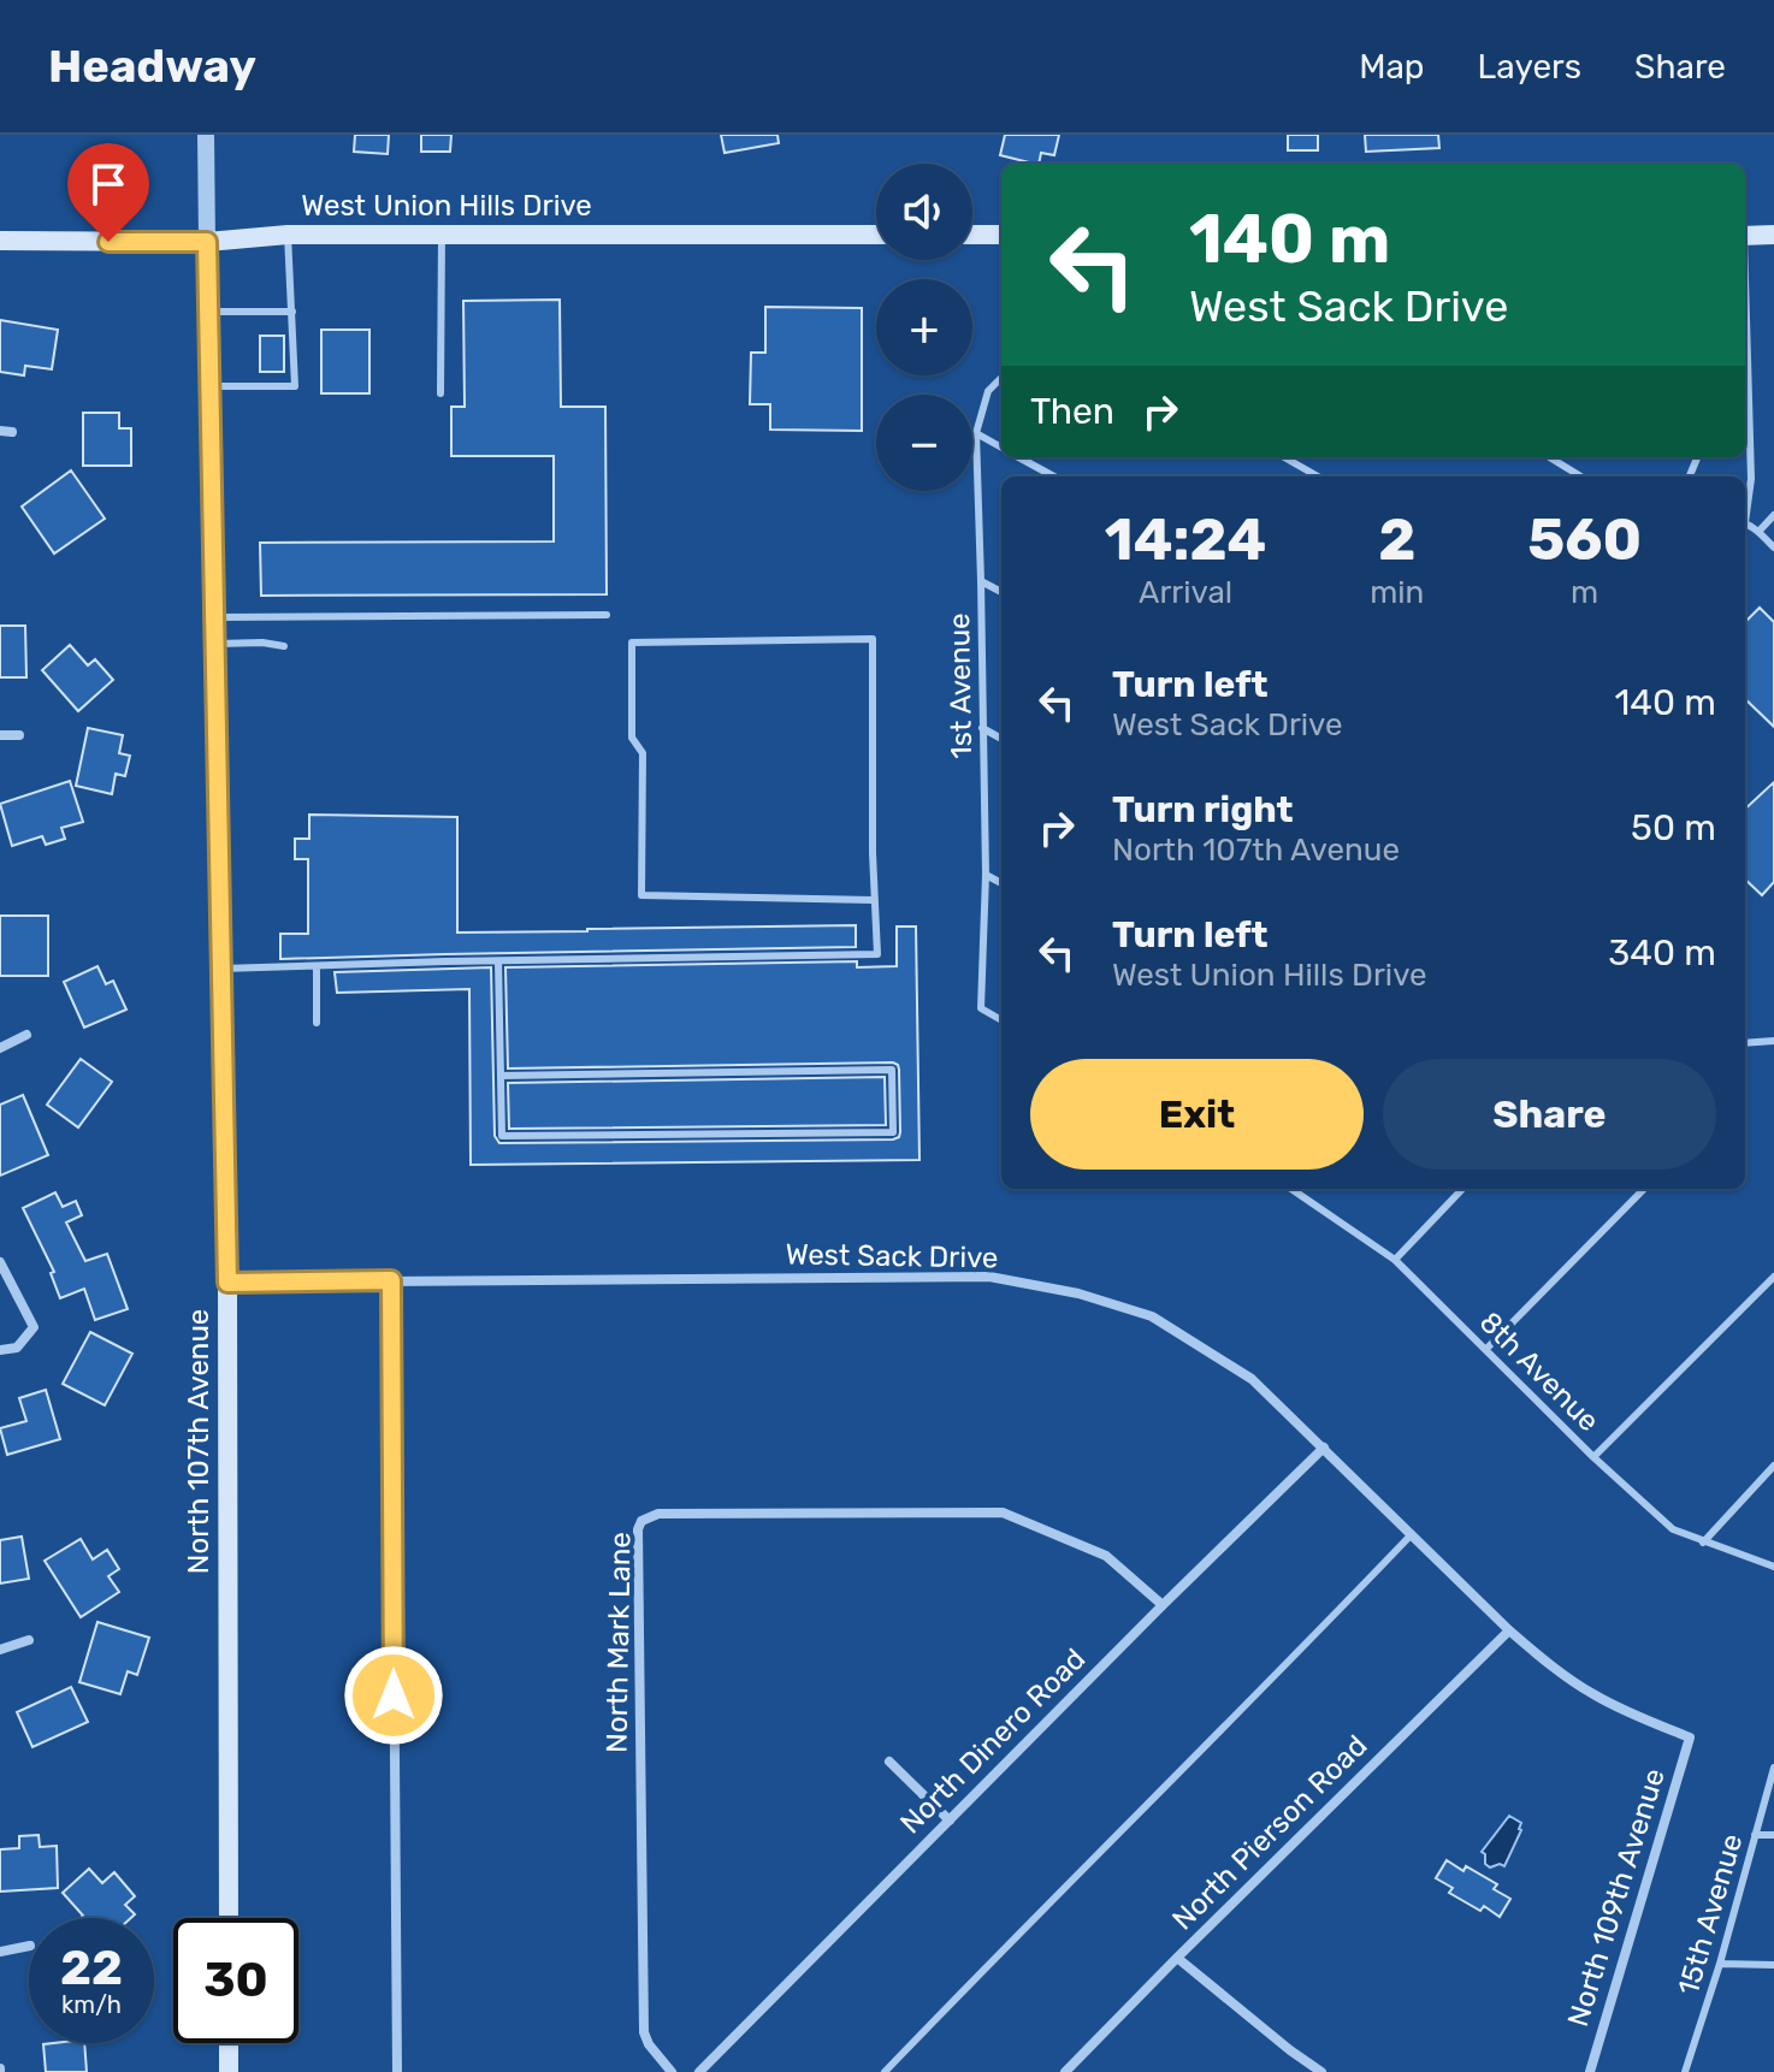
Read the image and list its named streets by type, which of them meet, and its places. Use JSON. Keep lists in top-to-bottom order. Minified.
{"streets":{"main road":["West Union Hills Drive","North 107th Avenue"],"street":["West Sack Drive","North Mark Lane","North Dinero Road","North Pierson Road","North 109th Avenue"],"lane":["1st Avenue","8th Avenue","15th Avenue"]},"crossings":[["West Union Hills Drive","North 107th Avenue"],["West Sack Drive","North 107th Avenue"],["West Sack Drive","North Dinero Road"],["West Sack Drive","North Pierson Road"],["West Sack Drive","North 109th Avenue"],["North Mark Lane","North Dinero Road"]],"page":{"header":"Headway","nav":["Map","Layers","Share"],"map_buttons":["+","−"],"turn":["140 m","West Sack Drive"],"then":"Then","eta":["14:24","Arrival","2","min","560","m"],"list":[{"name":"Turn left","note":"West Sack Drive","value":"140 m"},{"name":"Turn right","note":"North 107th Avenue","value":"50 m"},{"name":"Turn left","note":"West Union Hills Drive","value":"340 m"}],"buttons":["Exit","Share"],"speed":"22 km/h","limit":"30"}}
